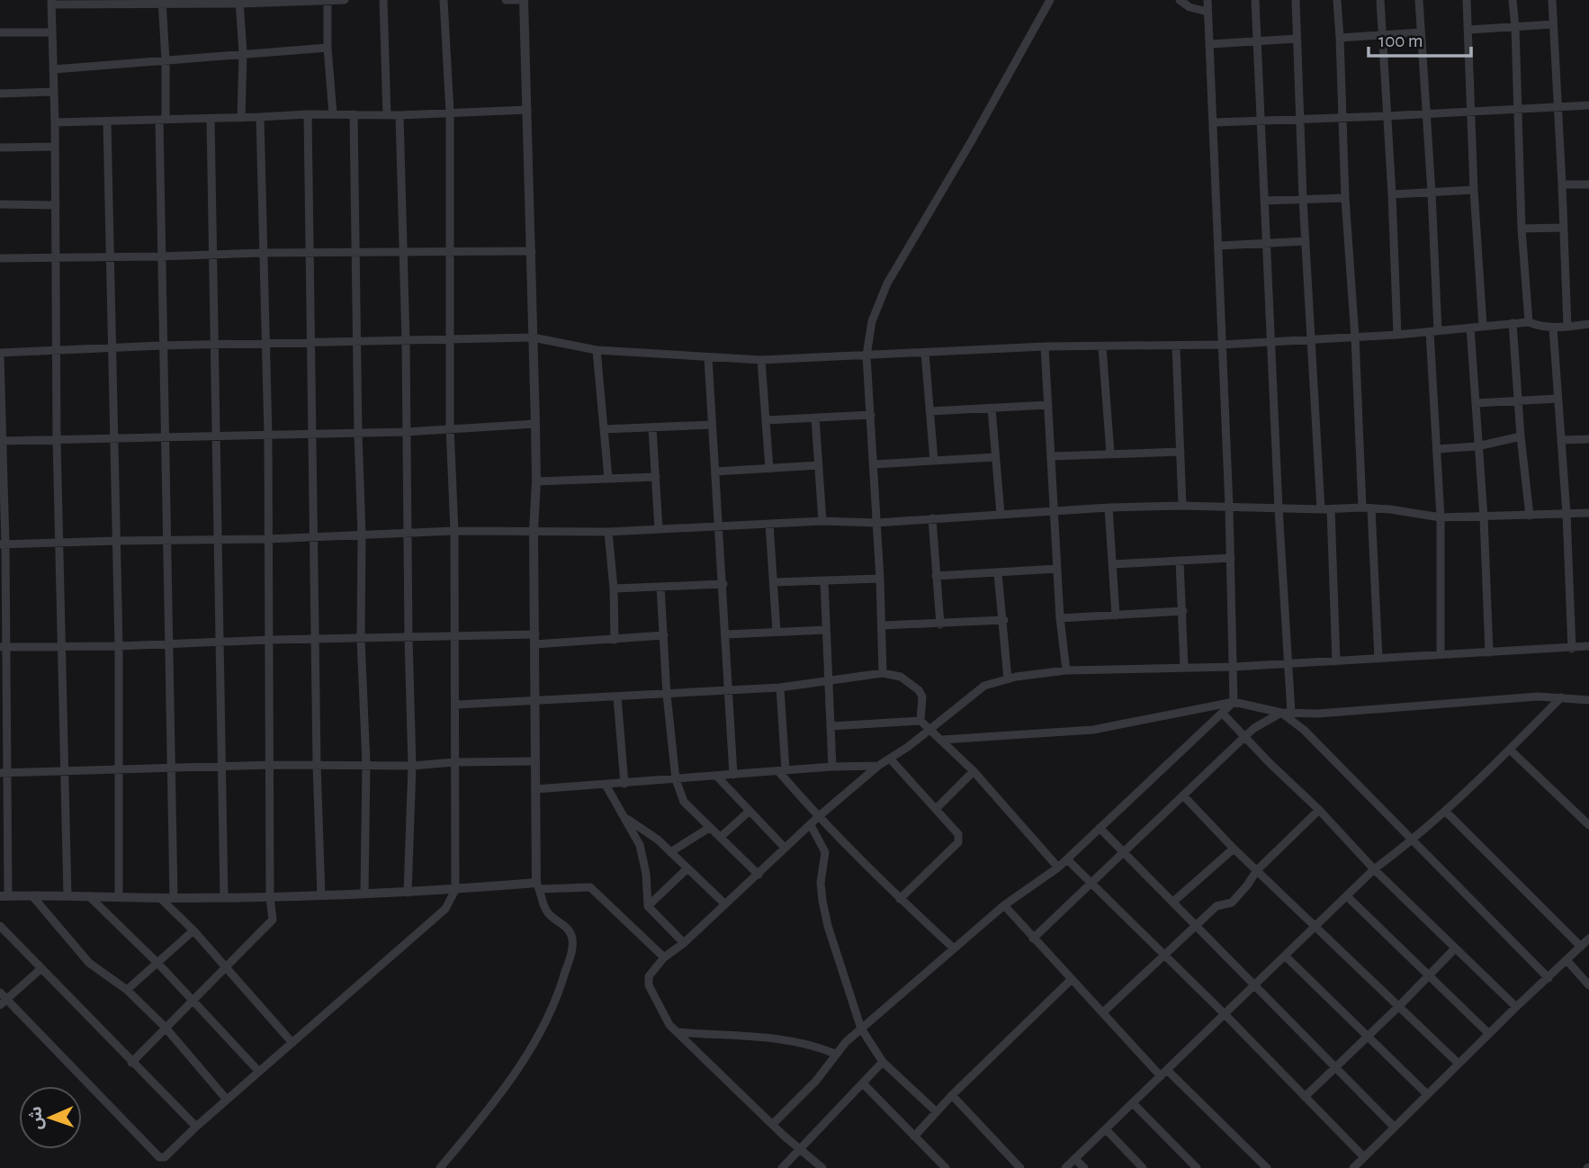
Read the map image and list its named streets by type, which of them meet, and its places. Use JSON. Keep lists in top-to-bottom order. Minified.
{"scale_bar":"100 m","north":"left"}
